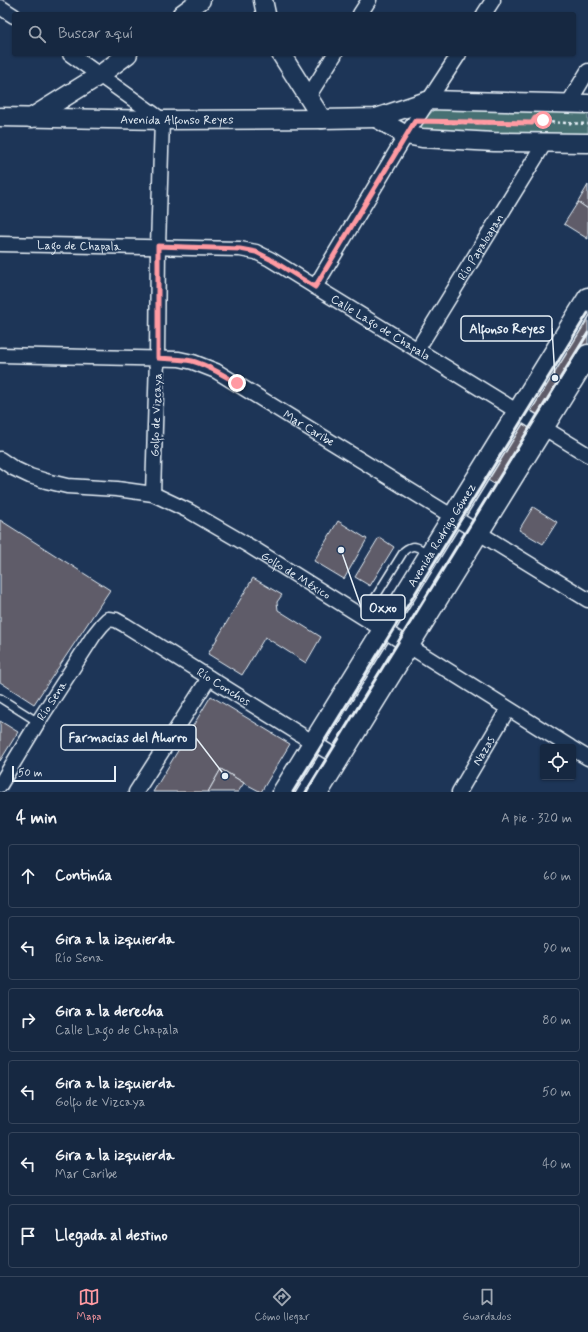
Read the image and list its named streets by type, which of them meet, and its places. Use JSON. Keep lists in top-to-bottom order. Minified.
{"streets":{"main road":["Avenida Rodrigo Gómez"],"street":["Avenida Alfonso Reyes","Lago de Chapala","Río Papaloapan","Calle Lago de Chapala","Golfo de Vizcaya","Mar Caribe","Golfo de México","Río Conchos","Río Sena","Nazas"]},"crossings":[["Avenida Alfonso Reyes","Golfo de Vizcaya"],["Lago de Chapala","Calle Lago de Chapala"],["Lago de Chapala","Golfo de Vizcaya"],["Río Papaloapan","Calle Lago de Chapala"],["Calle Lago de Chapala","Golfo de Vizcaya"],["Calle Lago de Chapala","Avenida Rodrigo Gómez"],["Golfo de Vizcaya","Mar Caribe"],["Golfo de Vizcaya","Golfo de México"],["Mar Caribe","Avenida Rodrigo Gómez"],["Avenida Rodrigo Gómez","Golfo de México"],["Avenida Rodrigo Gómez","Río Conchos"],["Golfo de México","Nazas"],["Río Conchos","Río Sena"]],"places":["Alfonso Reyes","Oxxo","Farmacias del Ahorro"],"scale_bar":"50 m","page":{"search":"Buscar aquí","scale":"50 m","heading":["4 min","A pie · 320 m"],"list":[["Continúa","60 m"],["Gira a la izquierda","Río Sena","90 m"],["Gira a la derecha","Calle Lago de Chapala","80 m"],["Gira a la izquierda","Golfo de Vizcaya","50 m"],["Gira a la izquierda","Mar Caribe","40 m"],"Llegada al destino"],"nav":["Mapa","Cómo llegar","Guardados"]}}
